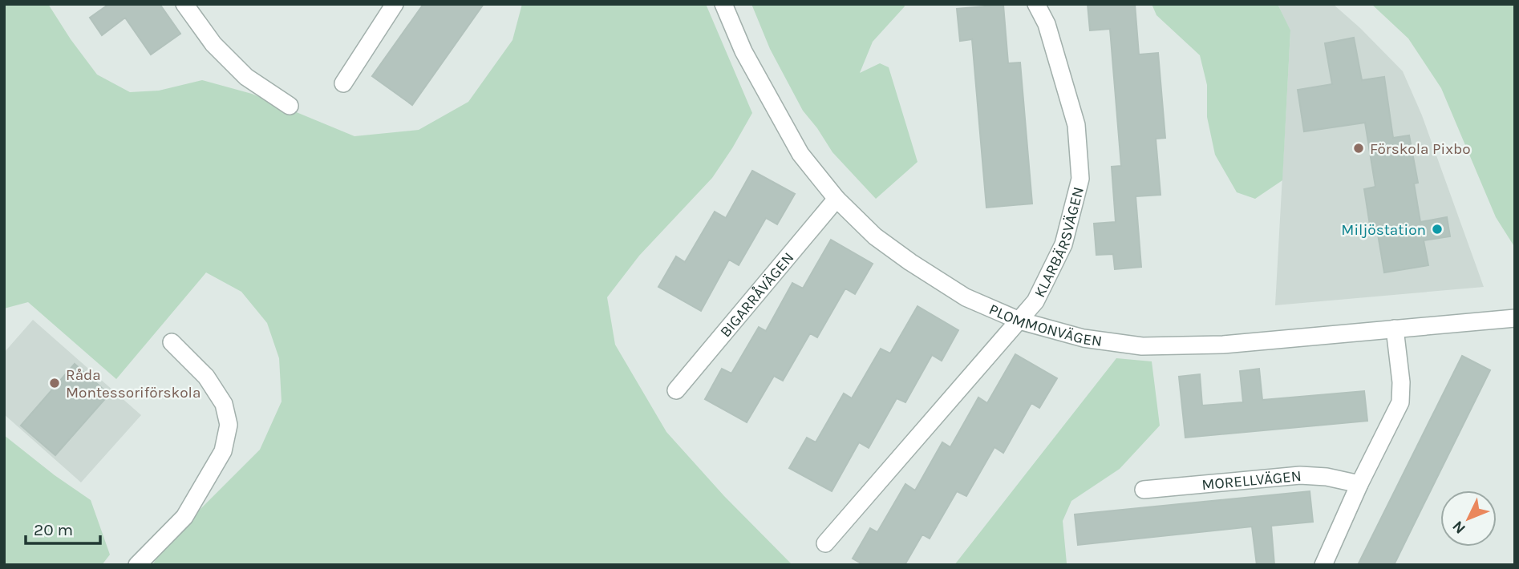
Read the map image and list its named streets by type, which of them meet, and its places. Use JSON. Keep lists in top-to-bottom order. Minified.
{"streets":{"street":["KLARBÄRSVÄGEN","BIGARRÅVÄGEN","PLOMMONVÄGEN","MORELLVÄGEN"]},"crossings":[["KLARBÄRSVÄGEN","PLOMMONVÄGEN"],["BIGARRÅVÄGEN","PLOMMONVÄGEN"]],"places":["Förskola Pixbo","Miljöstation","Råda Montessoriförskola"],"scale_bar":"20 m","north":"bottom left"}
